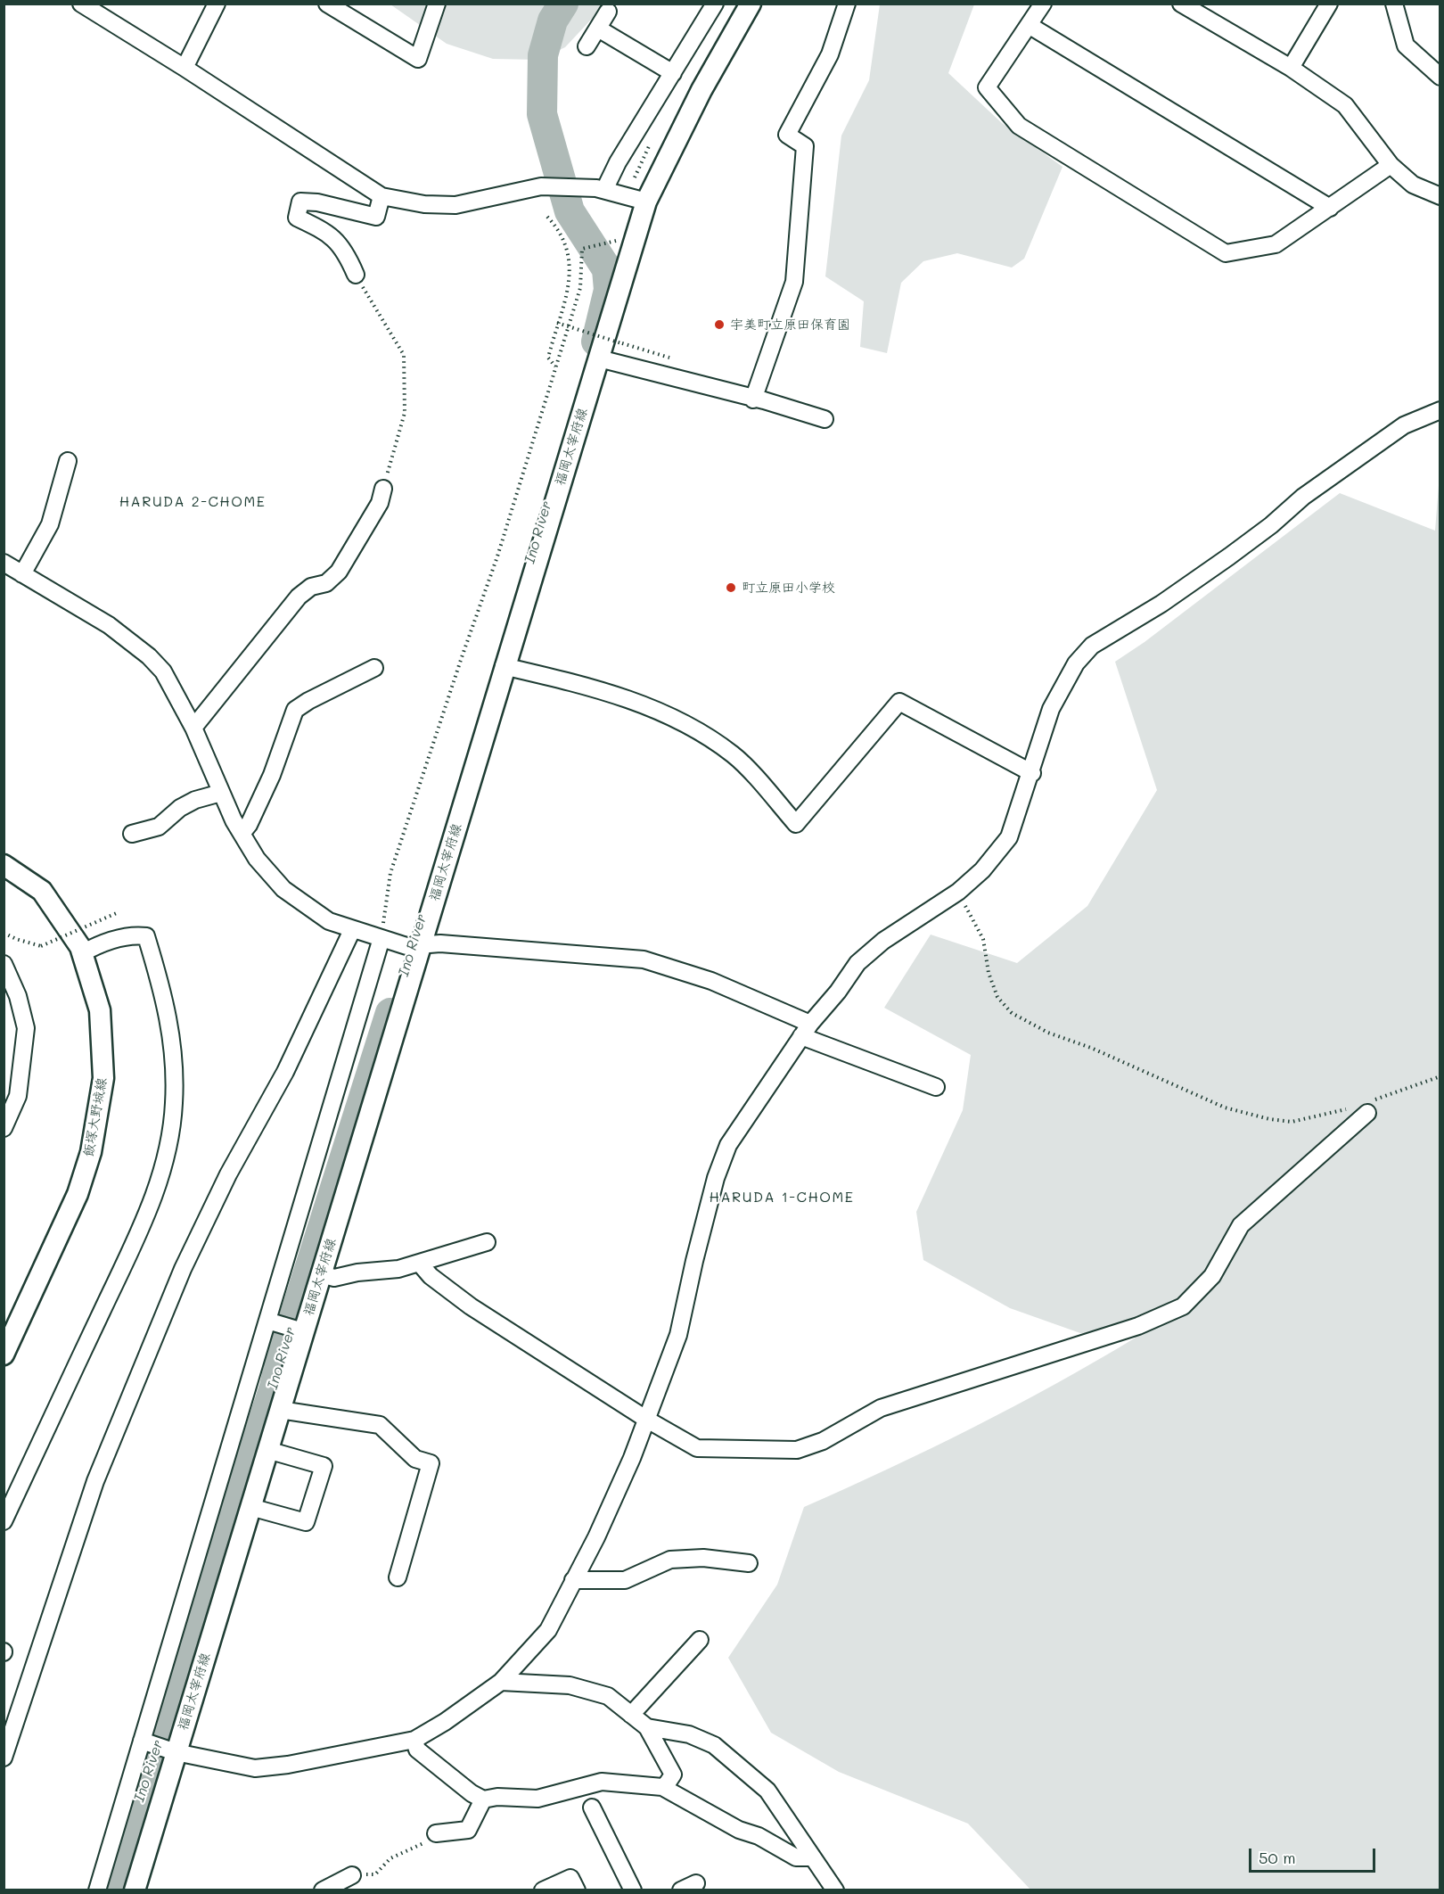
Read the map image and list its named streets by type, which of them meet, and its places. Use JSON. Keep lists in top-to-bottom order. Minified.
{"streets":{"main road":["福岡太宰府線","飯塚大野城線"]},"districts":["HARUDA 2-CHOME","HARUDA 1-CHOME"],"water":["Ino River"],"places":["宇美町立原田保育園","町立原田小学校"],"scale_bar":"50 m"}
